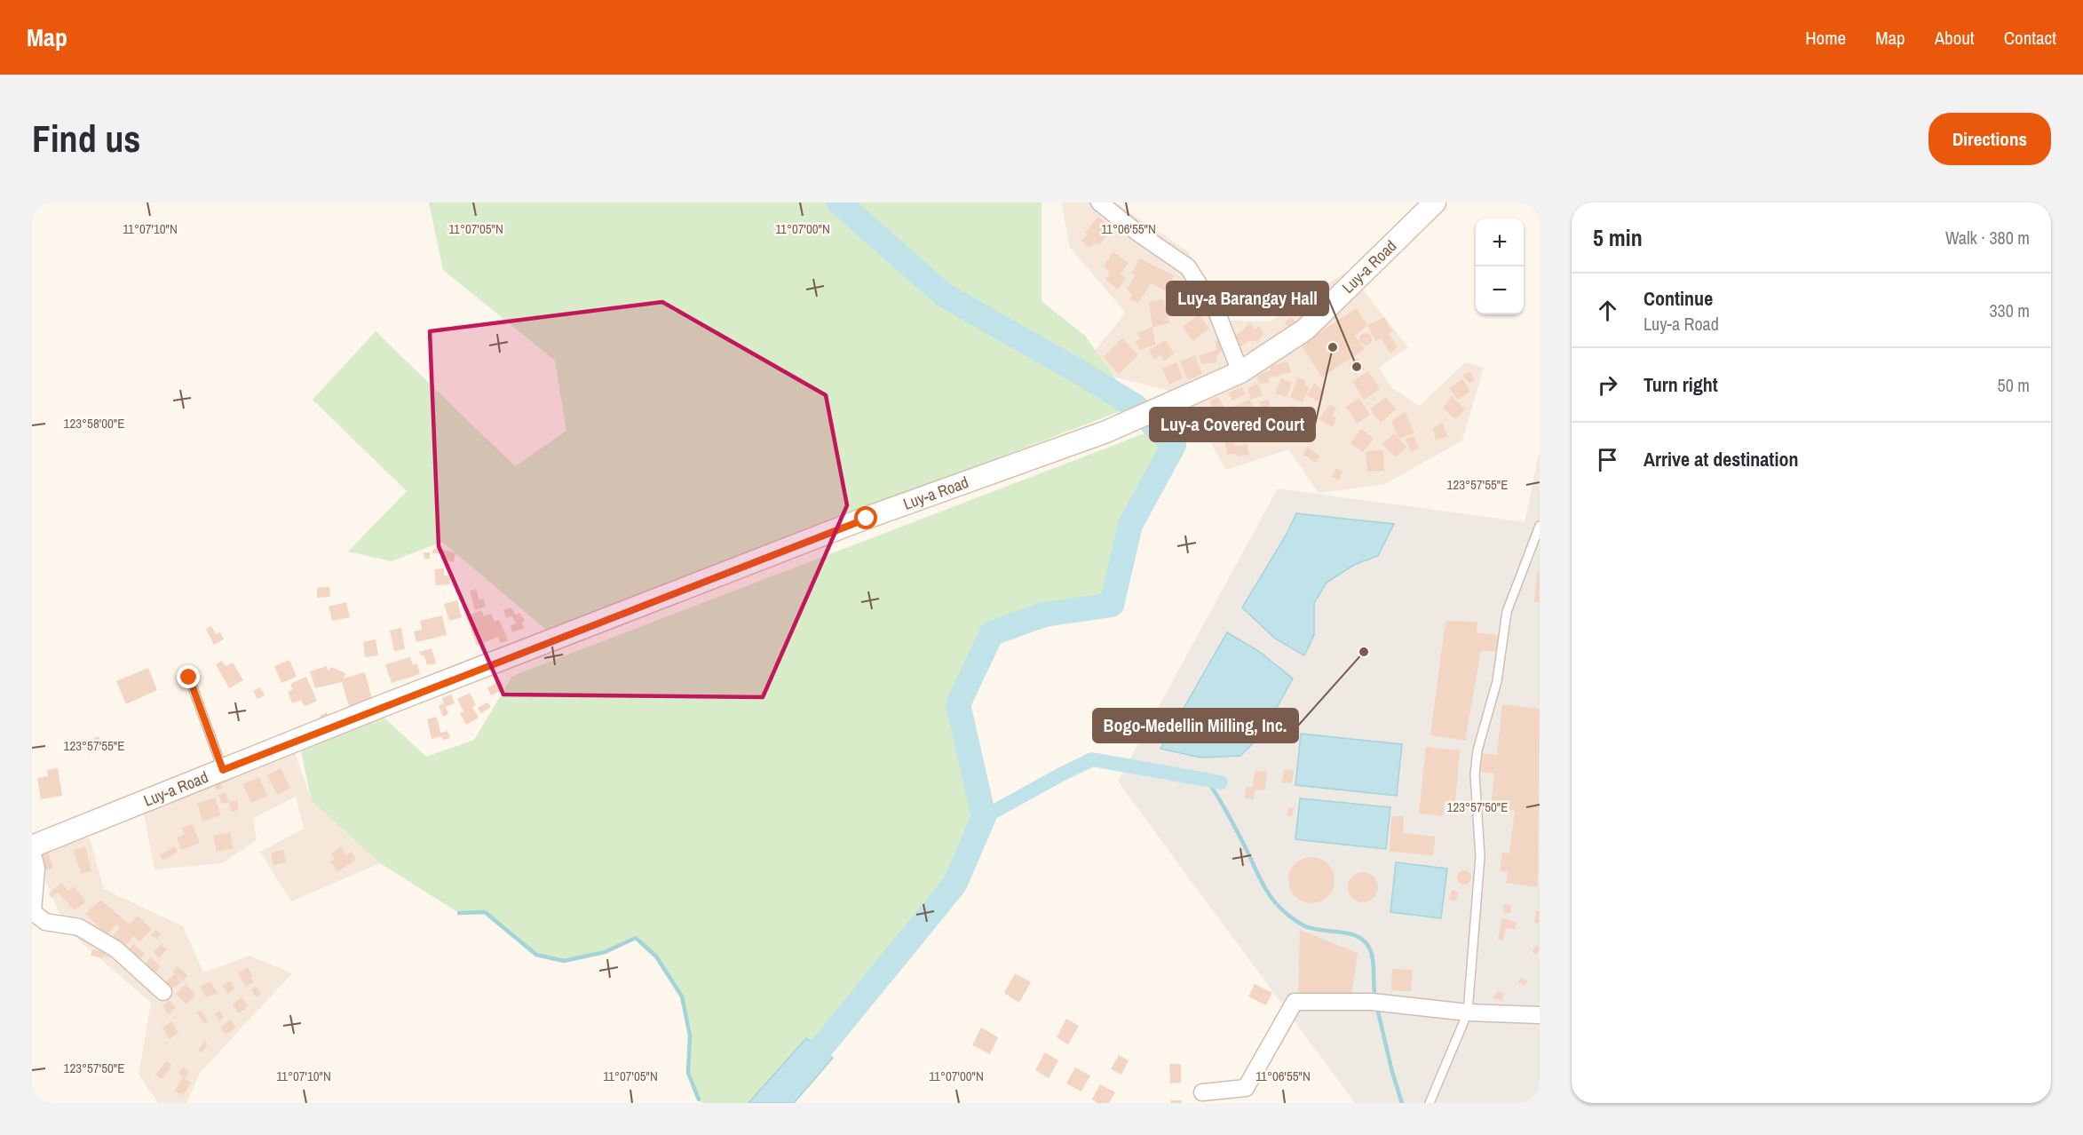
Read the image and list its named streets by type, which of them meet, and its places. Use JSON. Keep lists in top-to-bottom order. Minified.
{"streets":{"main road":["Luy-a Road"]},"places":["Luy-a Covered Court","Luy-a Barangay Hall","Bogo-Medellin Milling, Inc."],"page":{"header":"Map","nav":["Home","Map","About","Contact"],"buttons":"Directions","title":"Find us","heading":["5 min","Walk · 380 m"],"map_buttons":["+","−"],"list":[["Continue","Luy-a Road","330 m"],["Turn right","50 m"],"Arrive at destination"]},"coordinates":["11°07'10\"N","11°07'05\"N","11°07'00\"N","11°06'55\"N","123°58'00\"E","123°57'55\"E","123°57'50\"E"]}
